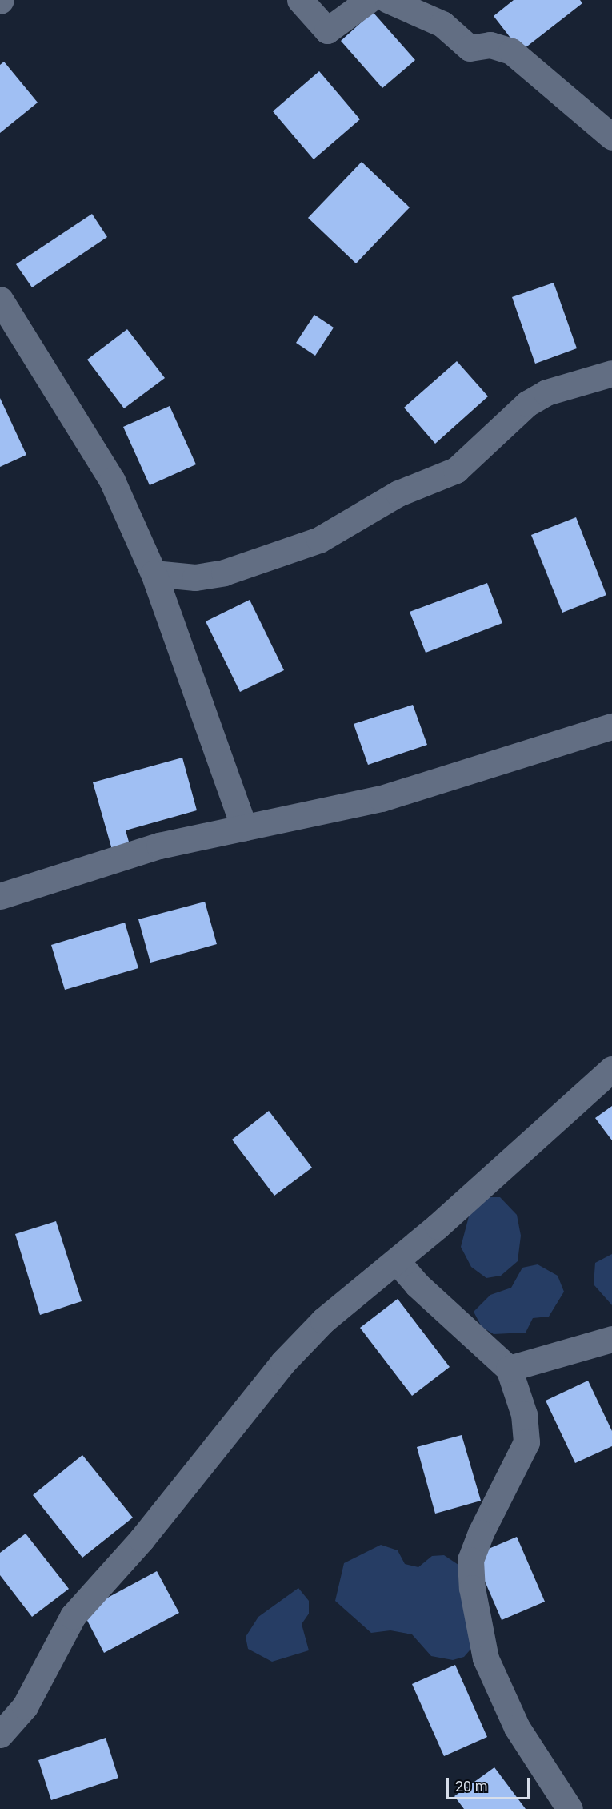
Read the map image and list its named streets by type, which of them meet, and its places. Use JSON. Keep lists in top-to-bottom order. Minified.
{"scale_bar":"20 m"}
